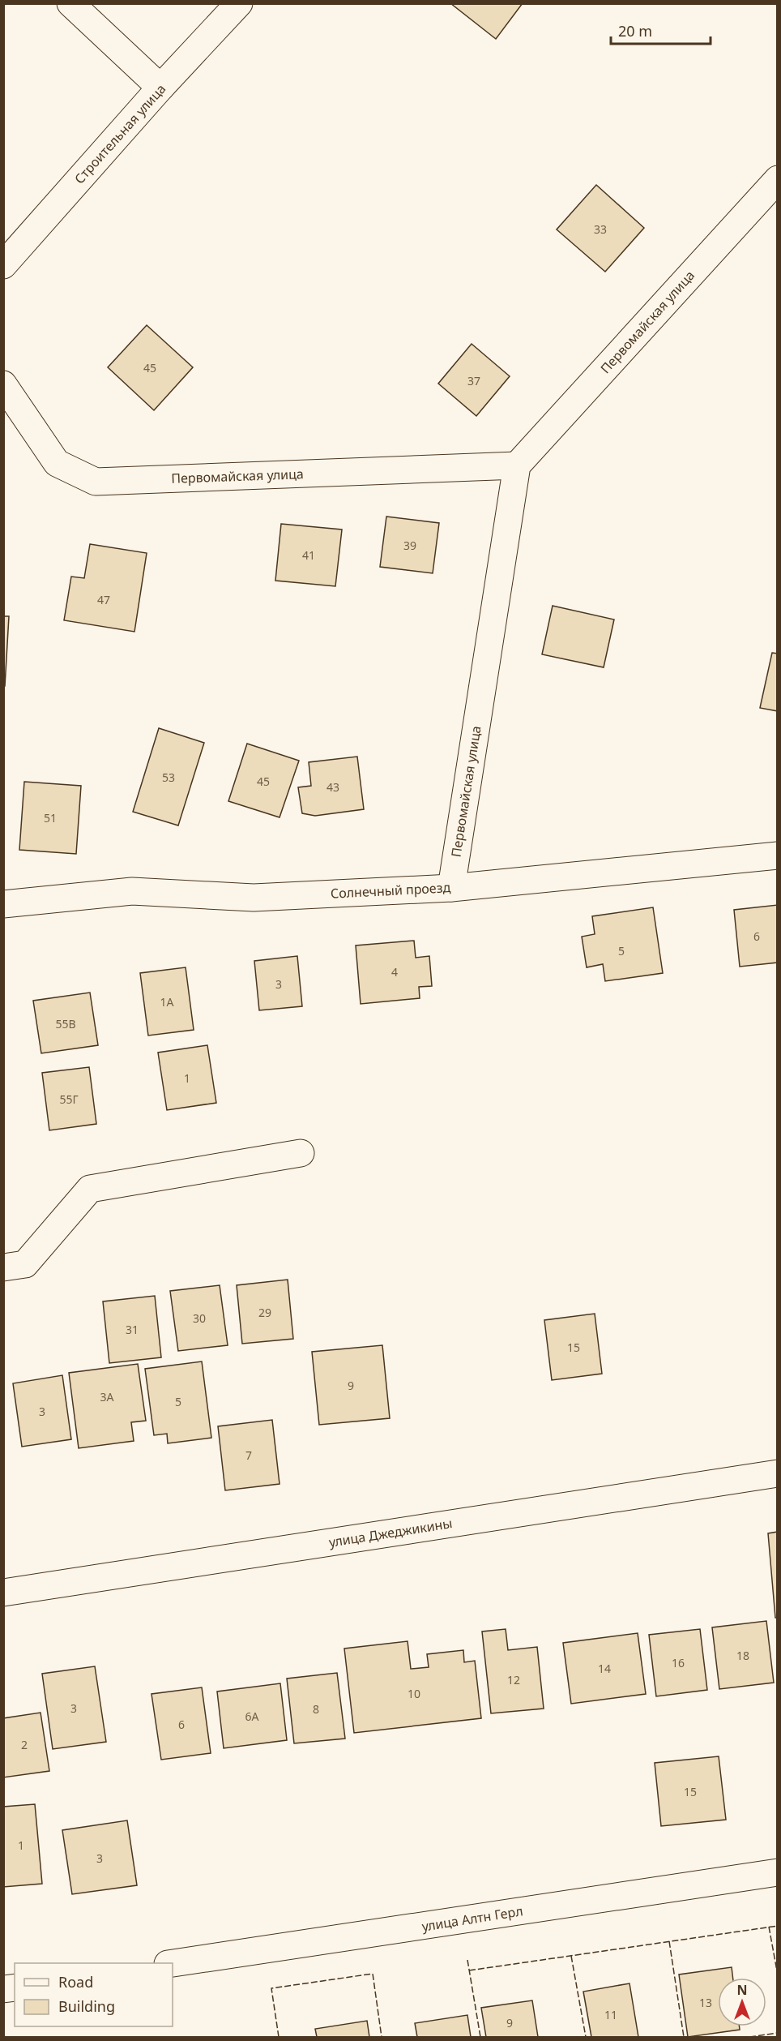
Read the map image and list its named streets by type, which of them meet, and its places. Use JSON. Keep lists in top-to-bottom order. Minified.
{"streets":{"street":["Строительная улица","Первомайская улица","Солнечный проезд","улица Джеджикины","улица Алтн Герл"]},"crossings":[["Первомайская улица","Солнечный проезд"]],"house_numbers":["33","45","37","39","41","47","53","45","43","51","6","5","4","3","1А","55В","1","55Г","29","30","31","15","9","3А","5","3","7","18","16","14","12","10","3","8","6А","6","2","15","1","3","13","11","9"],"legend":["Road","Building"],"scale_bar":"20 m","north":"top"}
